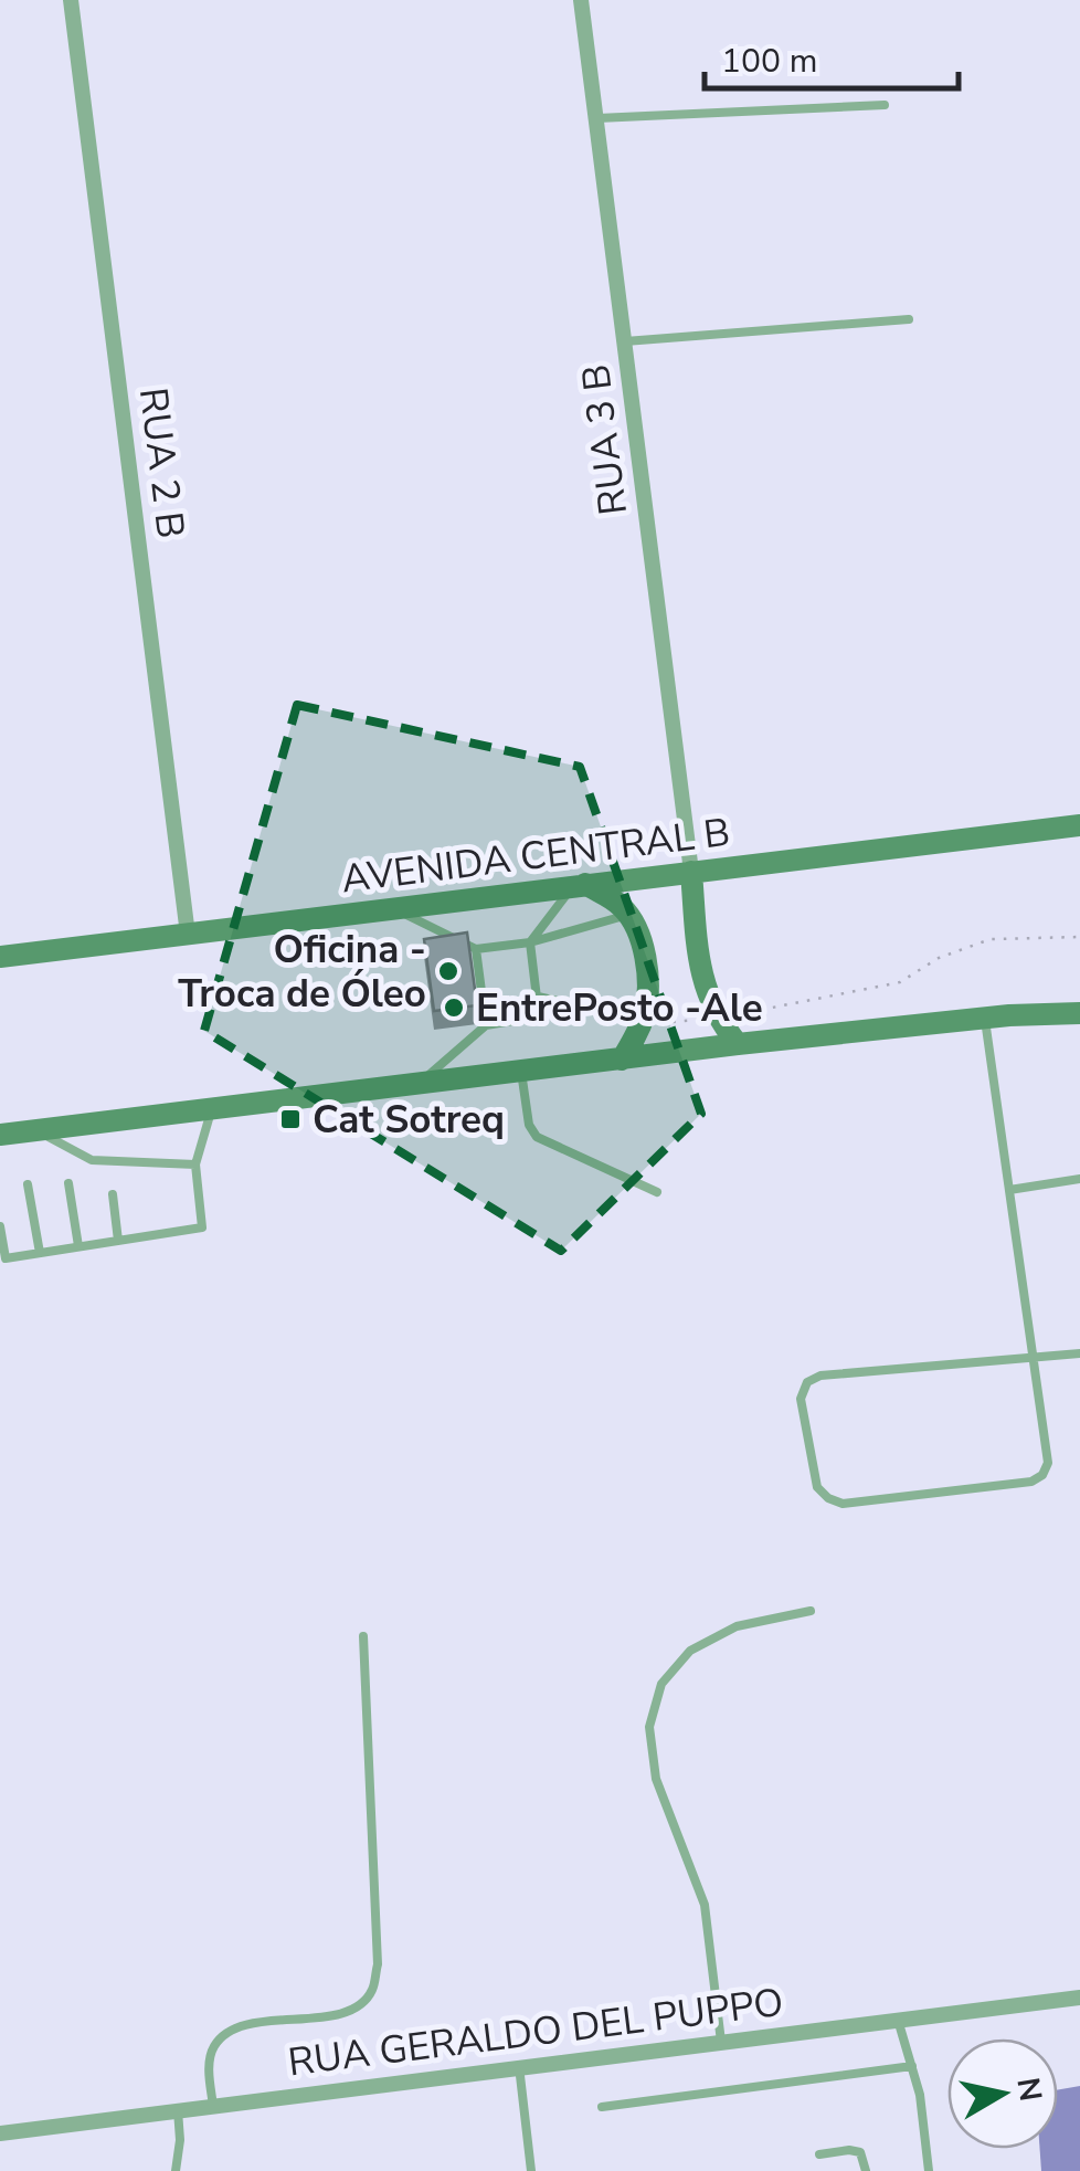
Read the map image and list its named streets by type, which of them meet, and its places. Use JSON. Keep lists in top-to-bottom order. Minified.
{"streets":{"main road":["AVENIDA CENTRAL B"],"street":["RUA 3 B","RUA 2 B","RUA GERALDO DEL PUPPO"]},"crossings":[["RUA 3 B","AVENIDA CENTRAL B"],["RUA 2 B","AVENIDA CENTRAL B"]],"places":{"other":["Oficina - Troca de Óleo","EntrePosto -Ale"],"transit":["Cat Sotreq"]},"scale_bar":"100 m","north":"right"}
